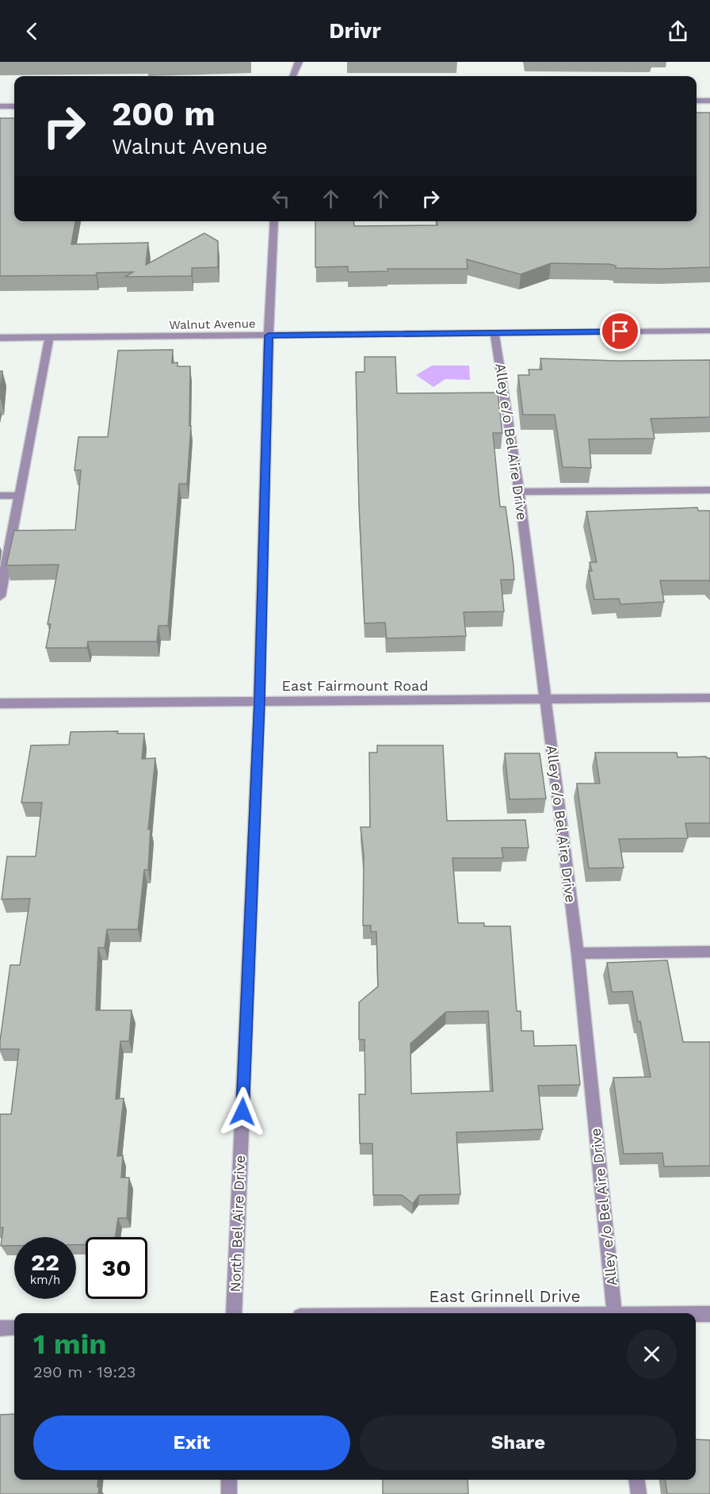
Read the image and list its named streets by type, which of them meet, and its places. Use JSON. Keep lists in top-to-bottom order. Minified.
{"streets":{"street":["Walnut Avenue","Alley e/o Bel Aire Drive","East Fairmount Road","North Bel Aire Drive","East Grinnell Drive"]},"crossings":[["Walnut Avenue","Alley e/o Bel Aire Drive"],["Walnut Avenue","North Bel Aire Drive"],["Alley e/o Bel Aire Drive","East Fairmount Road"],["East Fairmount Road","North Bel Aire Drive"]],"page":{"header":"Drivr","turn":["200 m","Walnut Avenue"],"speed":"22 km/h","limit":"30","heading":["1 min","290 m · 19:23"],"buttons":["Exit","Share"]}}
